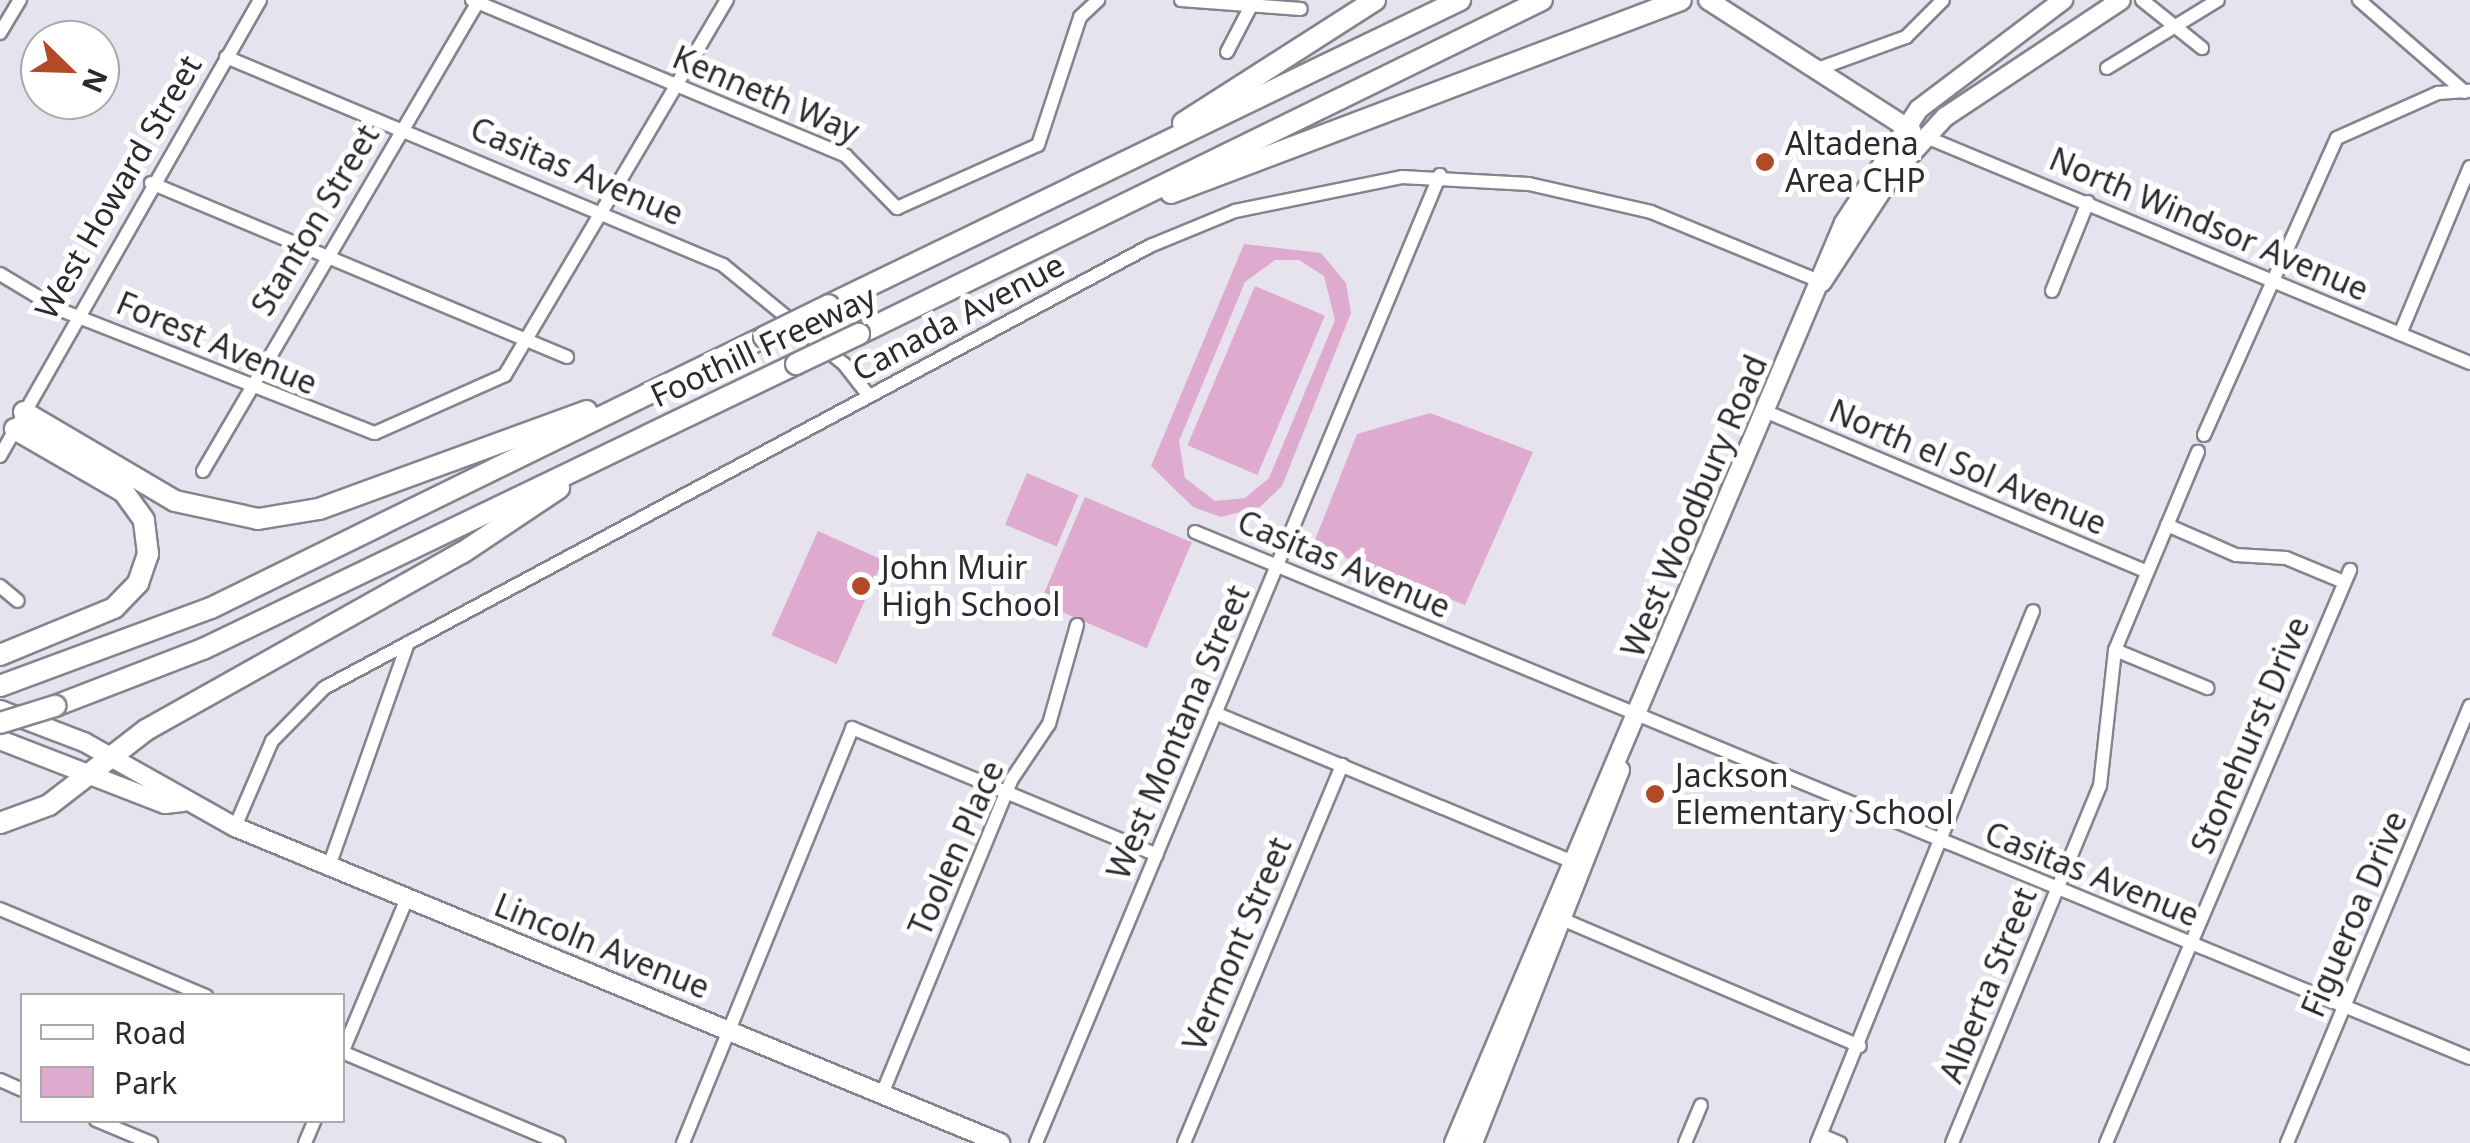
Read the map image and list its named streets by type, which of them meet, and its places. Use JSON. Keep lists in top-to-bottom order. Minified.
{"streets":{"highway":["Foothill Freeway"],"main road":["West Woodbury Road","Lincoln Avenue"],"street":["Kenneth Way","Casitas Avenue","West Howard Street","Stanton Street","North Windsor Avenue","Canada Avenue","Forest Avenue","North el Sol Avenue","West Montana Street","Stonehurst Drive","Toolen Place","Figueroa Drive","Vermont Street","Alberta Street"]},"crossings":[["Kenneth Way","Stanton Street"],["Casitas Avenue","West Howard Street"],["Casitas Avenue","Stanton Street"],["Casitas Avenue","Canada Avenue"],["Casitas Avenue","West Woodbury Road"],["Casitas Avenue","West Montana Street"],["Casitas Avenue","Stonehurst Drive"],["Casitas Avenue","Figueroa Drive"],["Casitas Avenue","Alberta Street"],["West Howard Street","Forest Avenue"],["Stanton Street","Forest Avenue"],["North Windsor Avenue","West Woodbury Road"],["Canada Avenue","West Woodbury Road"],["Canada Avenue","West Montana Street"],["Canada Avenue","Lincoln Avenue"],["North el Sol Avenue","West Woodbury Road"],["North el Sol Avenue","Alberta Street"],["Stonehurst Drive","Alberta Street"],["Toolen Place","Lincoln Avenue"]],"places":["Altadena Area CHP","John Muir High School","Jackson Elementary School"],"legend":["Road","Park"],"north":"bottom right"}
